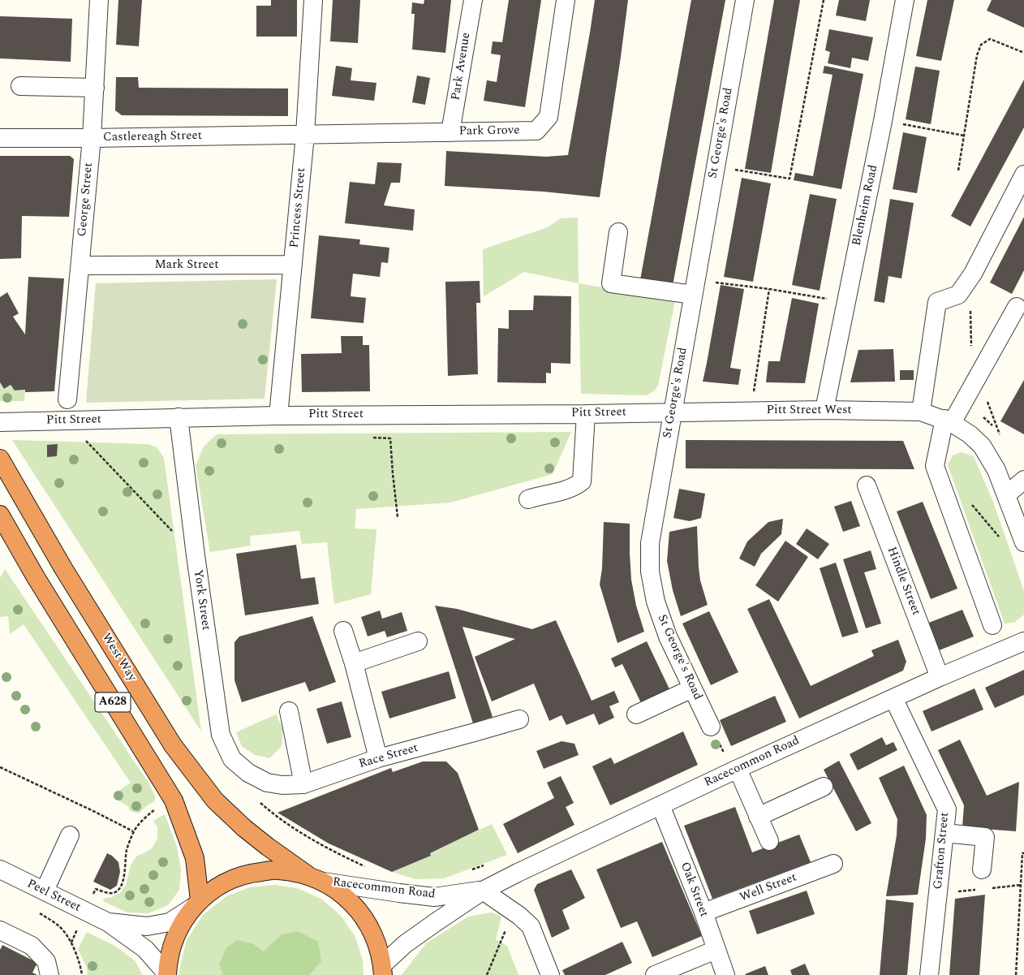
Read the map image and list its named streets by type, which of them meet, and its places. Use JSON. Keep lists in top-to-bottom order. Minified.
{"streets":{"highway":["West Way","A628"],"street":["Park Avenue","Park Grove","St George's Road","Castlereagh Street","George Street","Blenheim Road","Princess Street","Mark Street","Pitt Street West","Pitt Street","Hindle Street","York Street","Race Street","Racecommon Road","Grafton Street","Well Street","Oak Street","Peel Street"]},"crossings":[["Park Avenue","Park Grove"],["Park Grove","Castlereagh Street"],["Park Grove","Princess Street"],["St George's Road","Pitt Street West"],["St George's Road","Pitt Street"],["Castlereagh Street","George Street"],["Castlereagh Street","Princess Street"],["George Street","Mark Street"],["Blenheim Road","Pitt Street West"],["Princess Street","Mark Street"],["Princess Street","Pitt Street"],["Pitt Street West","Pitt Street"],["Pitt Street","York Street"],["Hindle Street","Racecommon Road"],["York Street","Race Street"],["A628","Peel Street"],["Racecommon Road","Grafton Street"],["Racecommon Road","Oak Street"],["Well Street","Oak Street"]]}
